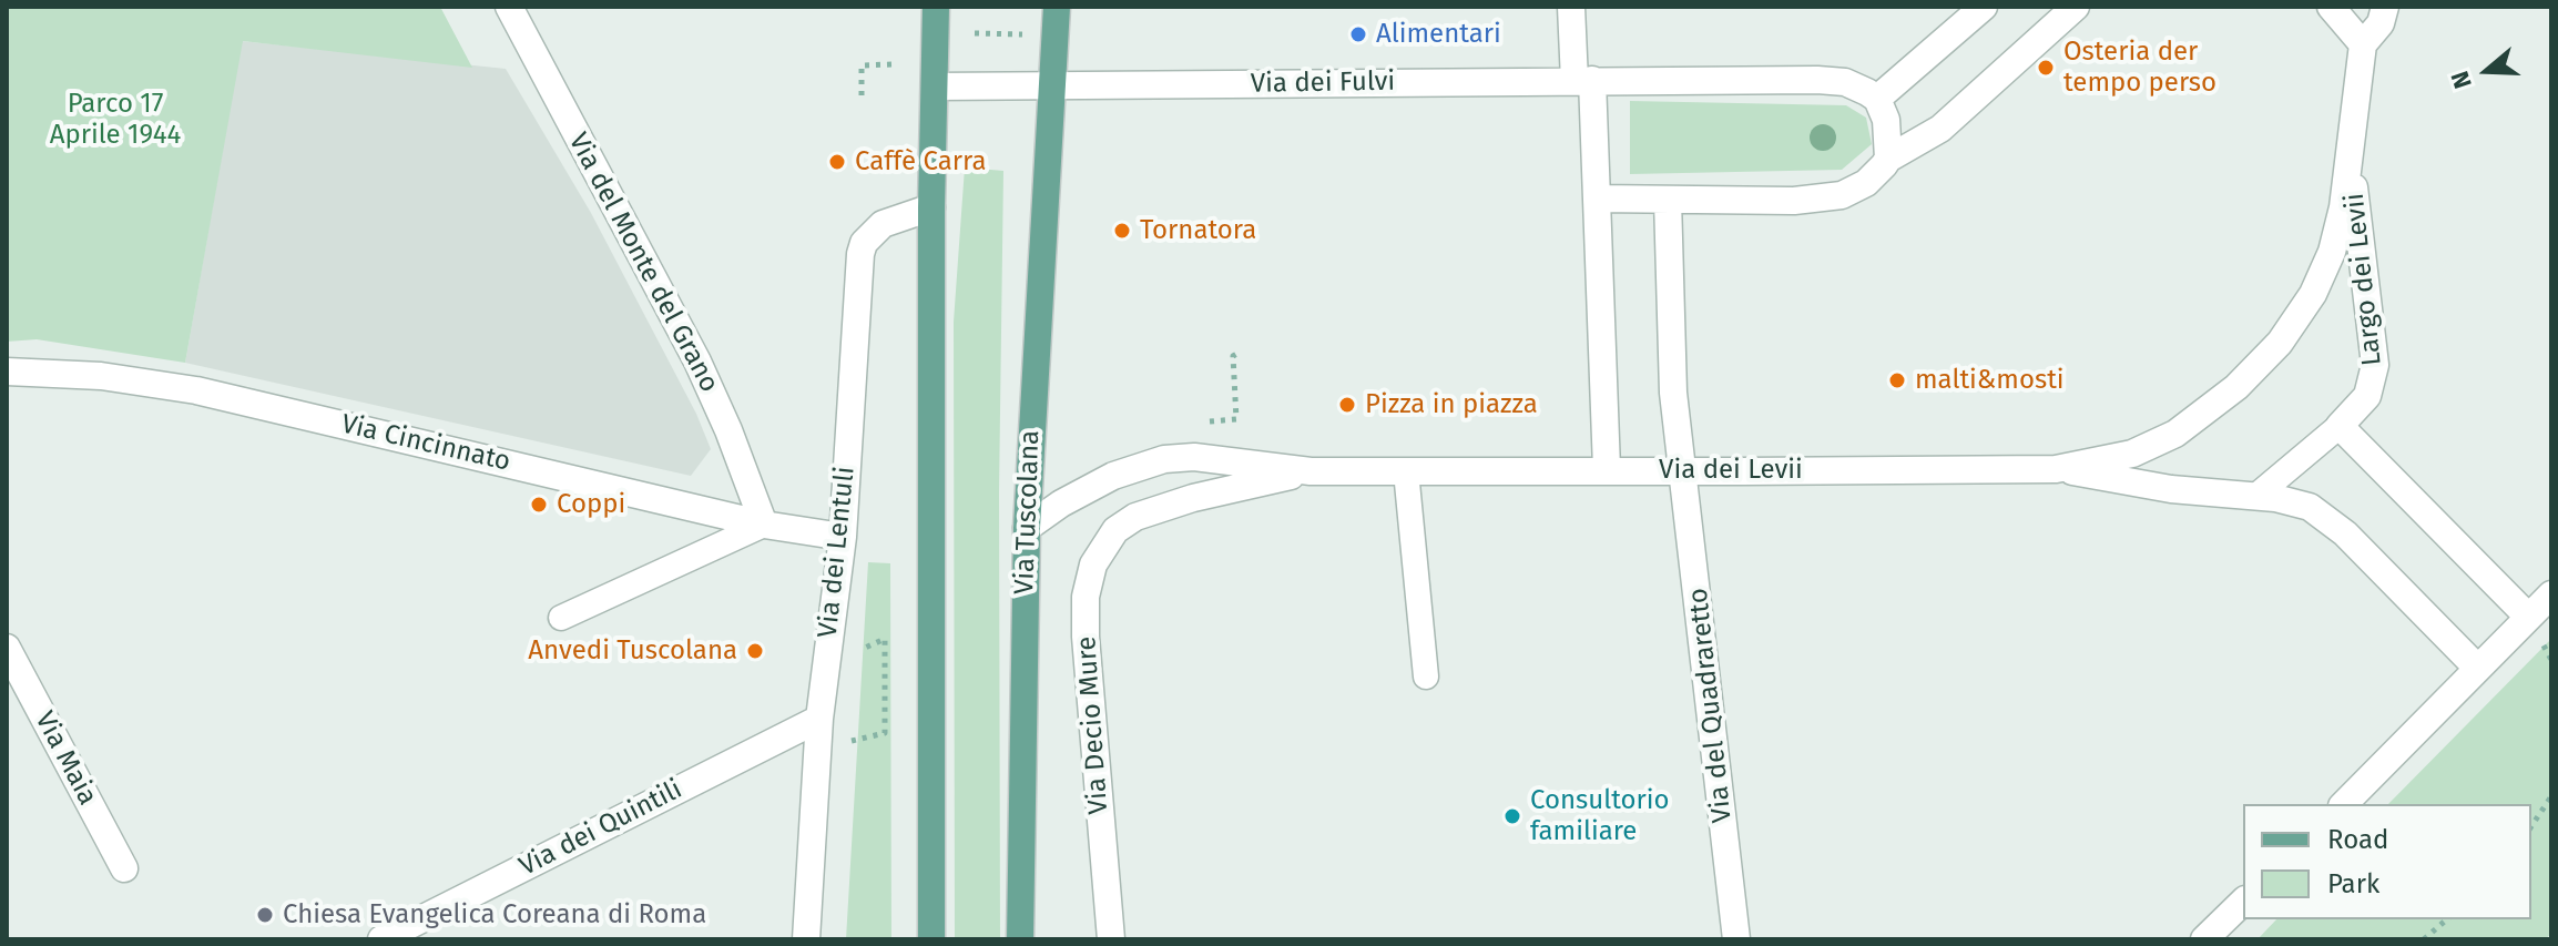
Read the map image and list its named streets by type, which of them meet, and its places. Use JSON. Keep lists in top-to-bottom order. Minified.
{"streets":{"main road":["Via Tuscolana"],"street":["Via dei Fulvi","Via del Monte del Grano","Largo dei Levii","Via Cincinnato","Via dei Levii","Via dei Lentuli","Via del Quadraretto","Via Decio Mure","Via Maia","Via dei Quintili"]},"crossings":[["Via dei Fulvi","Via Tuscolana"],["Via del Monte del Grano","Via Cincinnato"],["Largo dei Levii","Via dei Levii"],["Via Cincinnato","Via dei Lentuli"],["Via dei Levii","Via Tuscolana"],["Via dei Levii","Via del Quadraretto"],["Via dei Levii","Via Decio Mure"],["Via dei Lentuli","Via dei Quintili"]],"parks":["Parco 17 Aprile 1944"],"places":["Alimentari","Osteria der tempo perso","Caffè Carra","Tornatora","malti&mosti","Pizza in piazza","Coppi","Anvedi Tuscolana","Consultorio familiare","Chiesa Evangelica Coreana di Roma"],"legend":["Road","Park"],"north":"left"}
